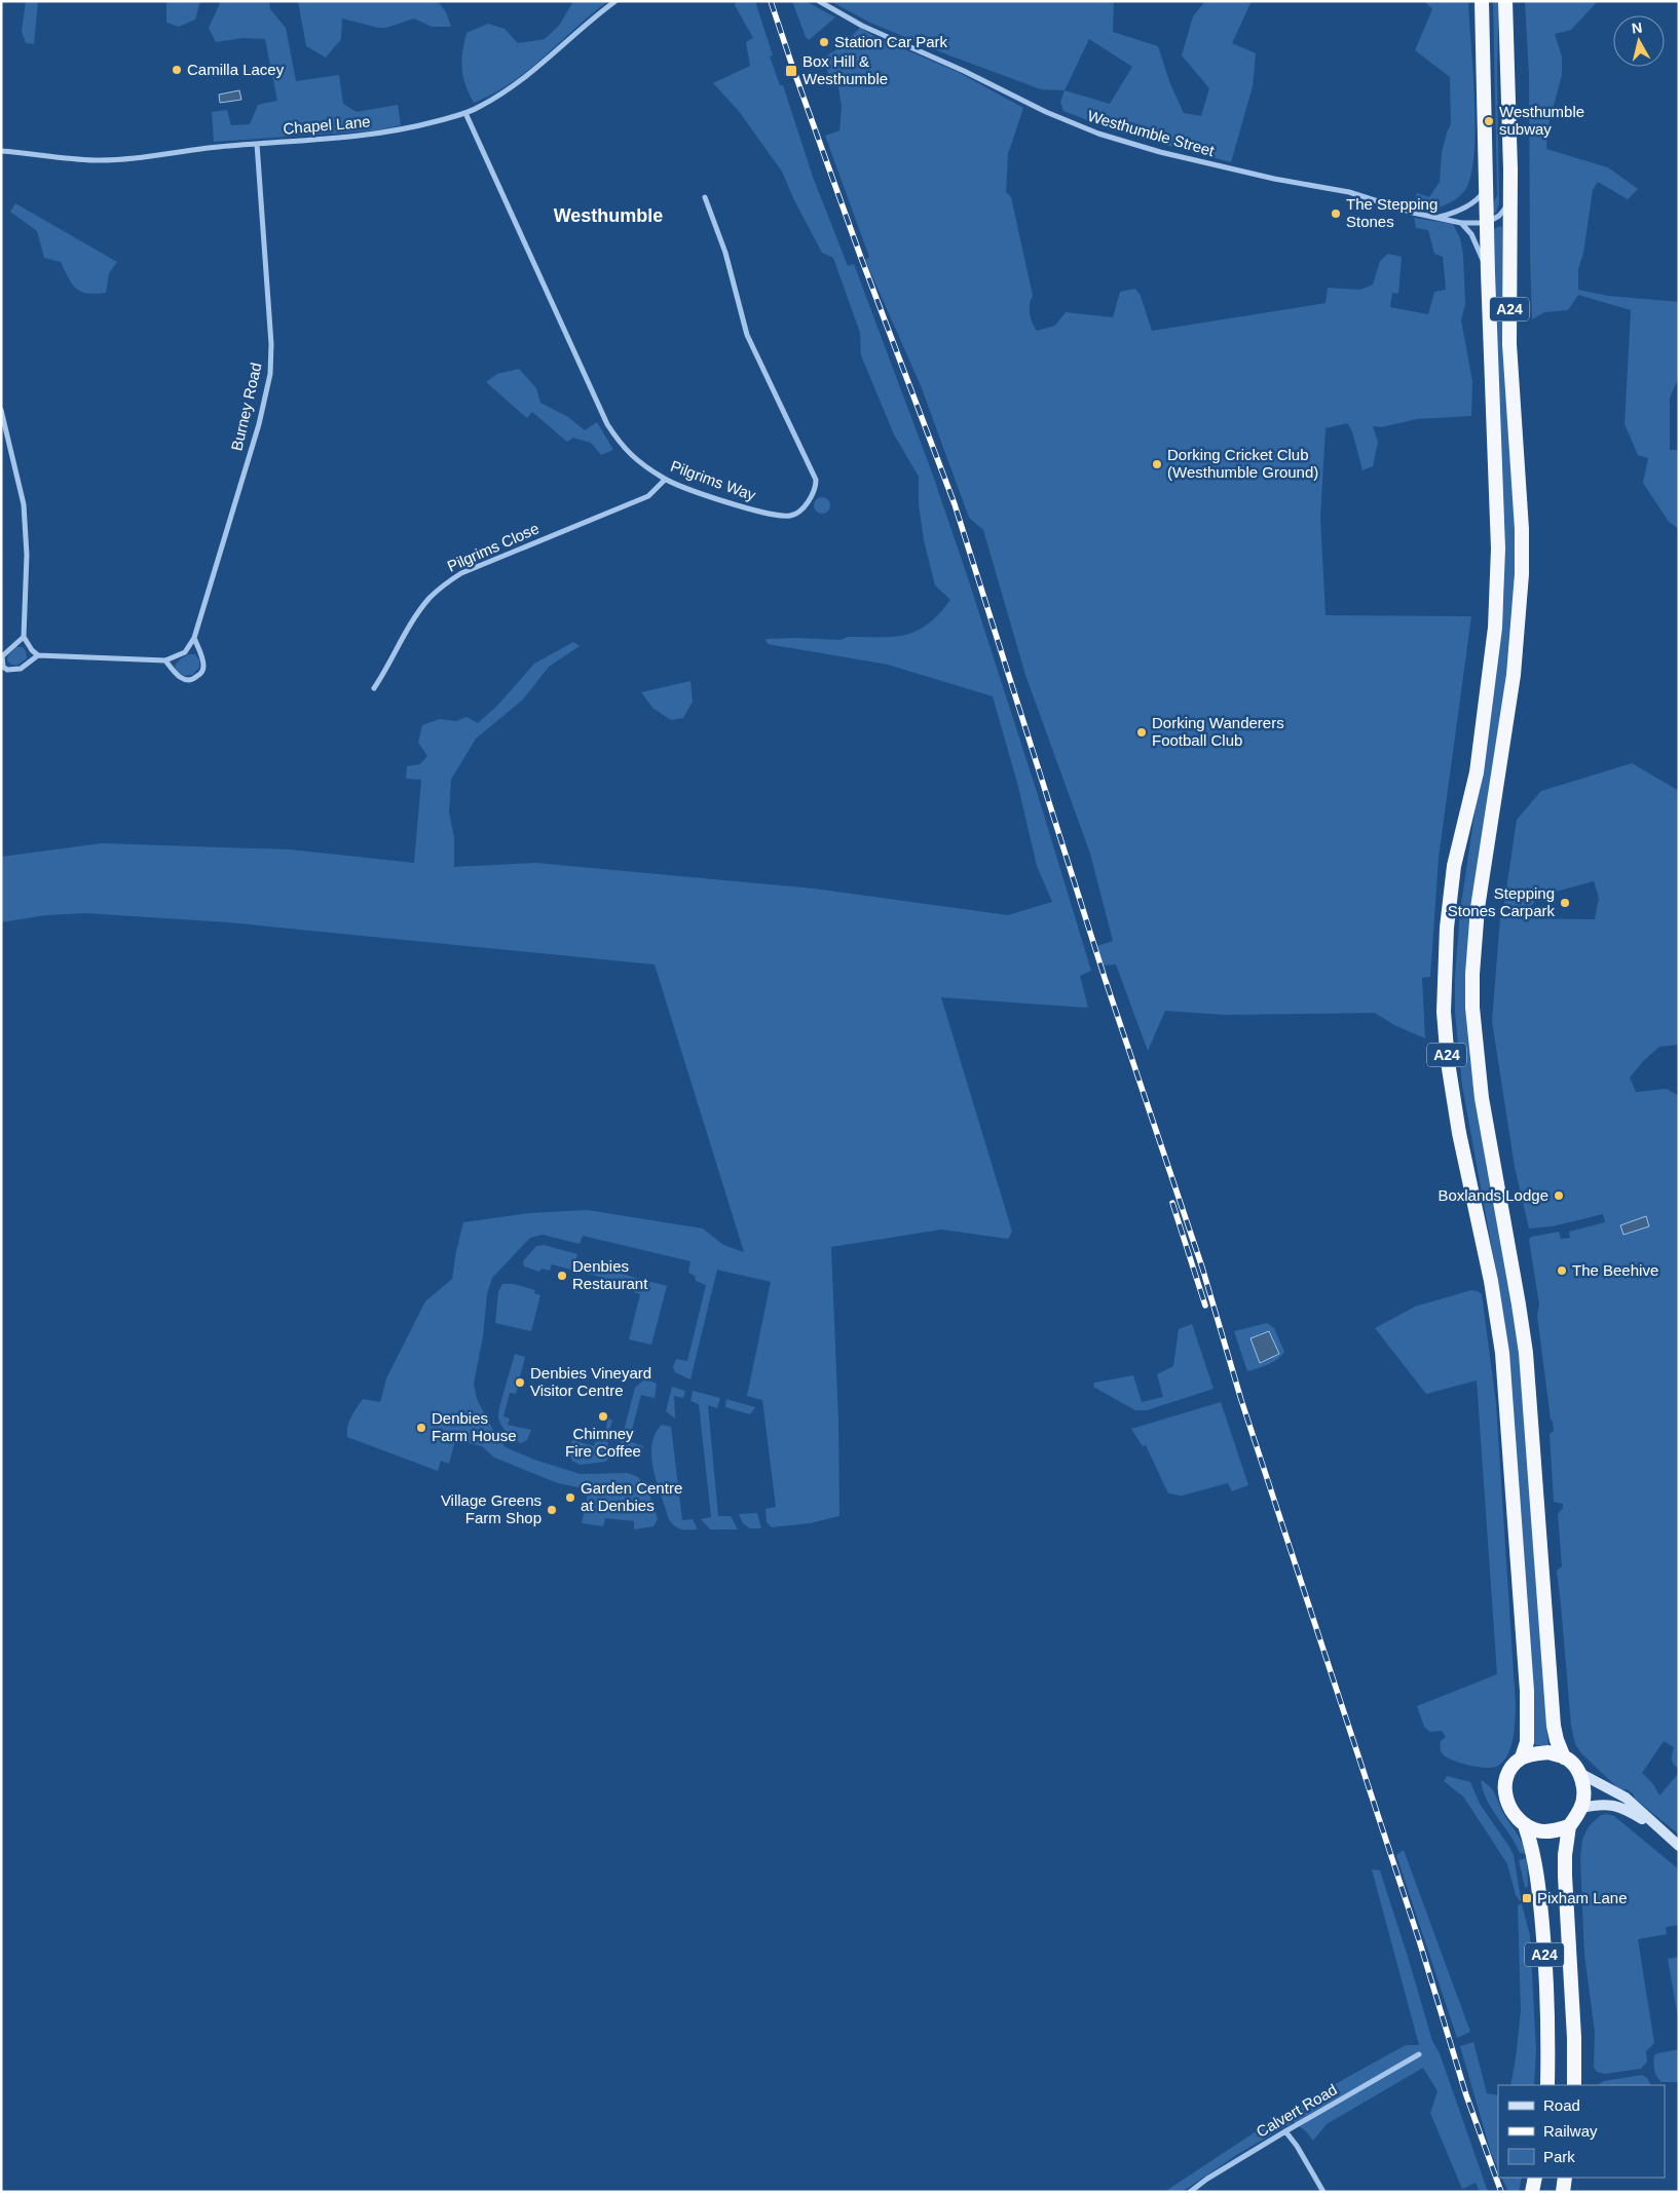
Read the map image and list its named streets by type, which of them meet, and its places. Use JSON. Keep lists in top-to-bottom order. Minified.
{"streets":{"highway":["A24"],"street":["Chapel Lane","Westhumble Street","Burney Road","Pilgrims Way","Pilgrims Close","Calvert Road"]},"crossings":[["Chapel Lane","Burney Road"],["Chapel Lane","Pilgrims Way"],["Westhumble Street","A24"],["Pilgrims Way","Pilgrims Close"]],"districts":["Westhumble"],"places":{"other":["Station Car Park","Camilla Lacey","Westhumble subway","The Stepping Stones","Dorking Cricket Club (Westhumble Ground)","Dorking Wanderers Football Club","Stepping Stones Carpark","Boxlands Lodge","The Beehive","Denbies Restaurant","Denbies Vineyard Visitor Centre","Chimney Fire Coffee","Denbies Farm House","Garden Centre at Denbies","Village Greens Farm Shop"],"transit":["Box Hill & Westhumble","Pixham Lane"]},"legend":["Road","Railway","Park"],"north":"top"}
